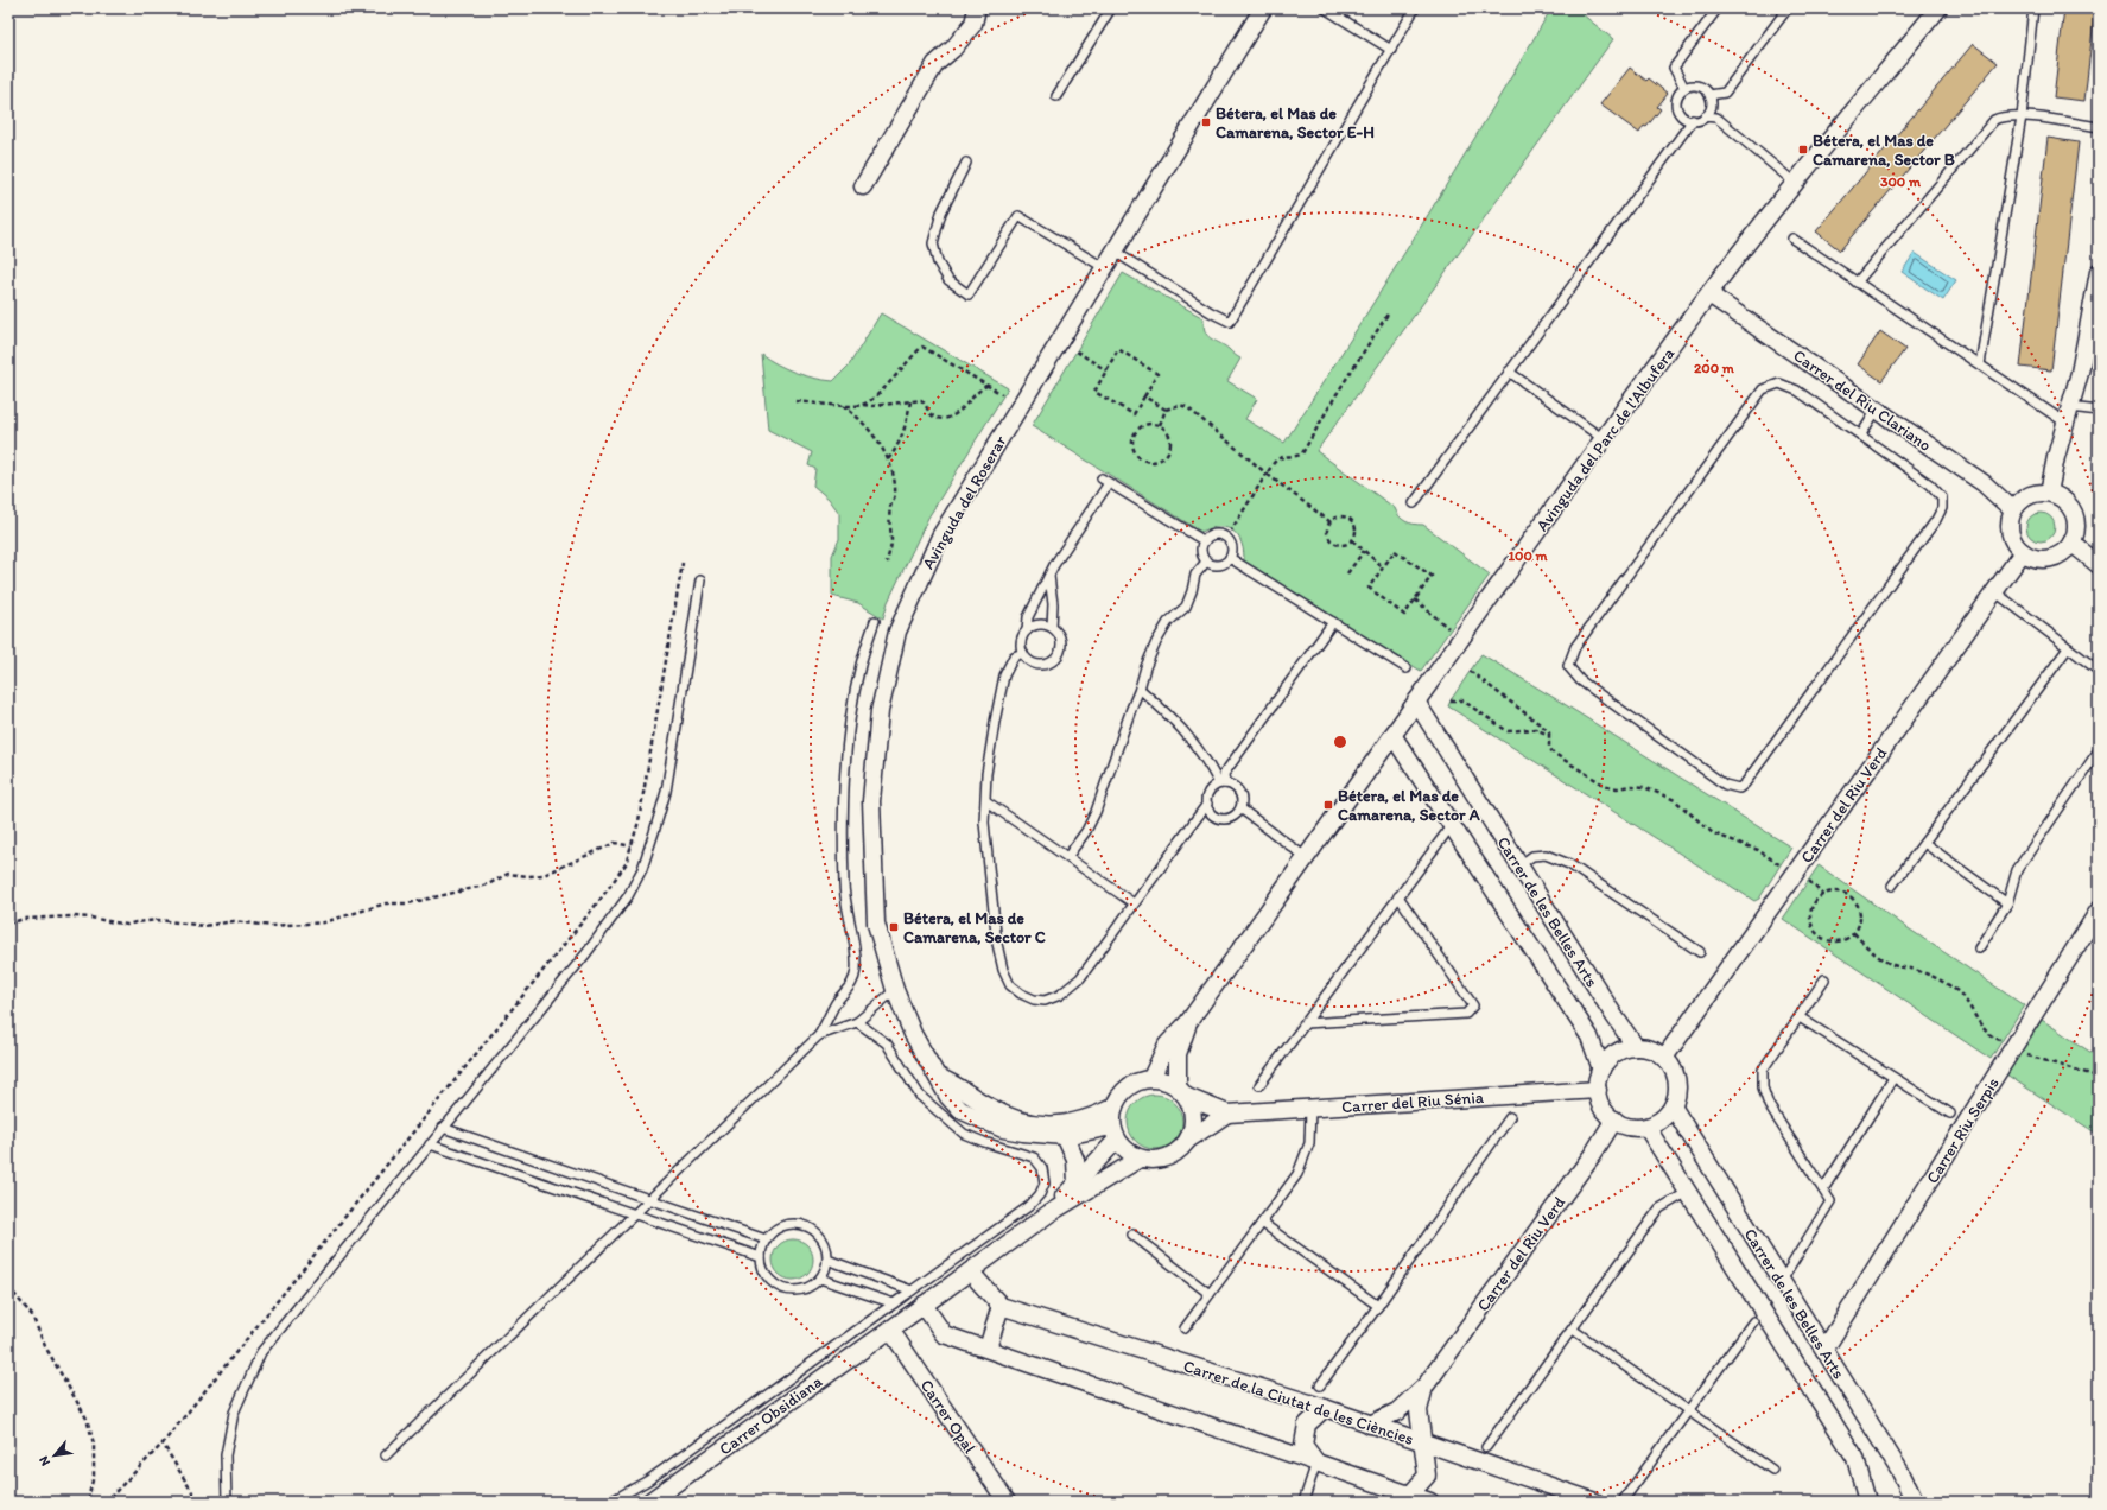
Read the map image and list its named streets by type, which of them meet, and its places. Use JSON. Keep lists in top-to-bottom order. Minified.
{"streets":{"street":["Carrer del Riu Clariano","Avinguda del Parc de l'Albufera","Avinguda del Roserar","Carrer del Riu Verd","Carrer de les Belles Arts","Carrer del Riu Sénia","Carrer Riu Serpis","Carrer de la Ciutat de les Ciències","Carrer Obsidiana","Carrer Opal"]},"crossings":[["Carrer del Riu Clariano","Avinguda del Parc de l'Albufera"],["Carrer del Riu Clariano","Carrer del Riu Verd"],["Avinguda del Parc de l'Albufera","Avinguda del Roserar"],["Avinguda del Parc de l'Albufera","Carrer de les Belles Arts"],["Avinguda del Parc de l'Albufera","Carrer del Riu Sénia"],["Avinguda del Roserar","Carrer del Riu Sénia"],["Carrer del Riu Verd","Carrer de les Belles Arts"],["Carrer del Riu Verd","Carrer del Riu Sénia"],["Carrer del Riu Verd","Carrer de la Ciutat de les Ciències"],["Carrer de les Belles Arts","Carrer del Riu Sénia"],["Carrer de les Belles Arts","Carrer Riu Serpis"],["Carrer Obsidiana","Carrer Opal"]],"places":{"transit":["Bétera, el Mas de Camarena, Sector E-H","Bétera, el Mas de Camarena, Sector B","Bétera, el Mas de Camarena, Sector A","Bétera, el Mas de Camarena, Sector C"]},"north":"bottom left","rings":["300 m","200 m","100 m"]}
